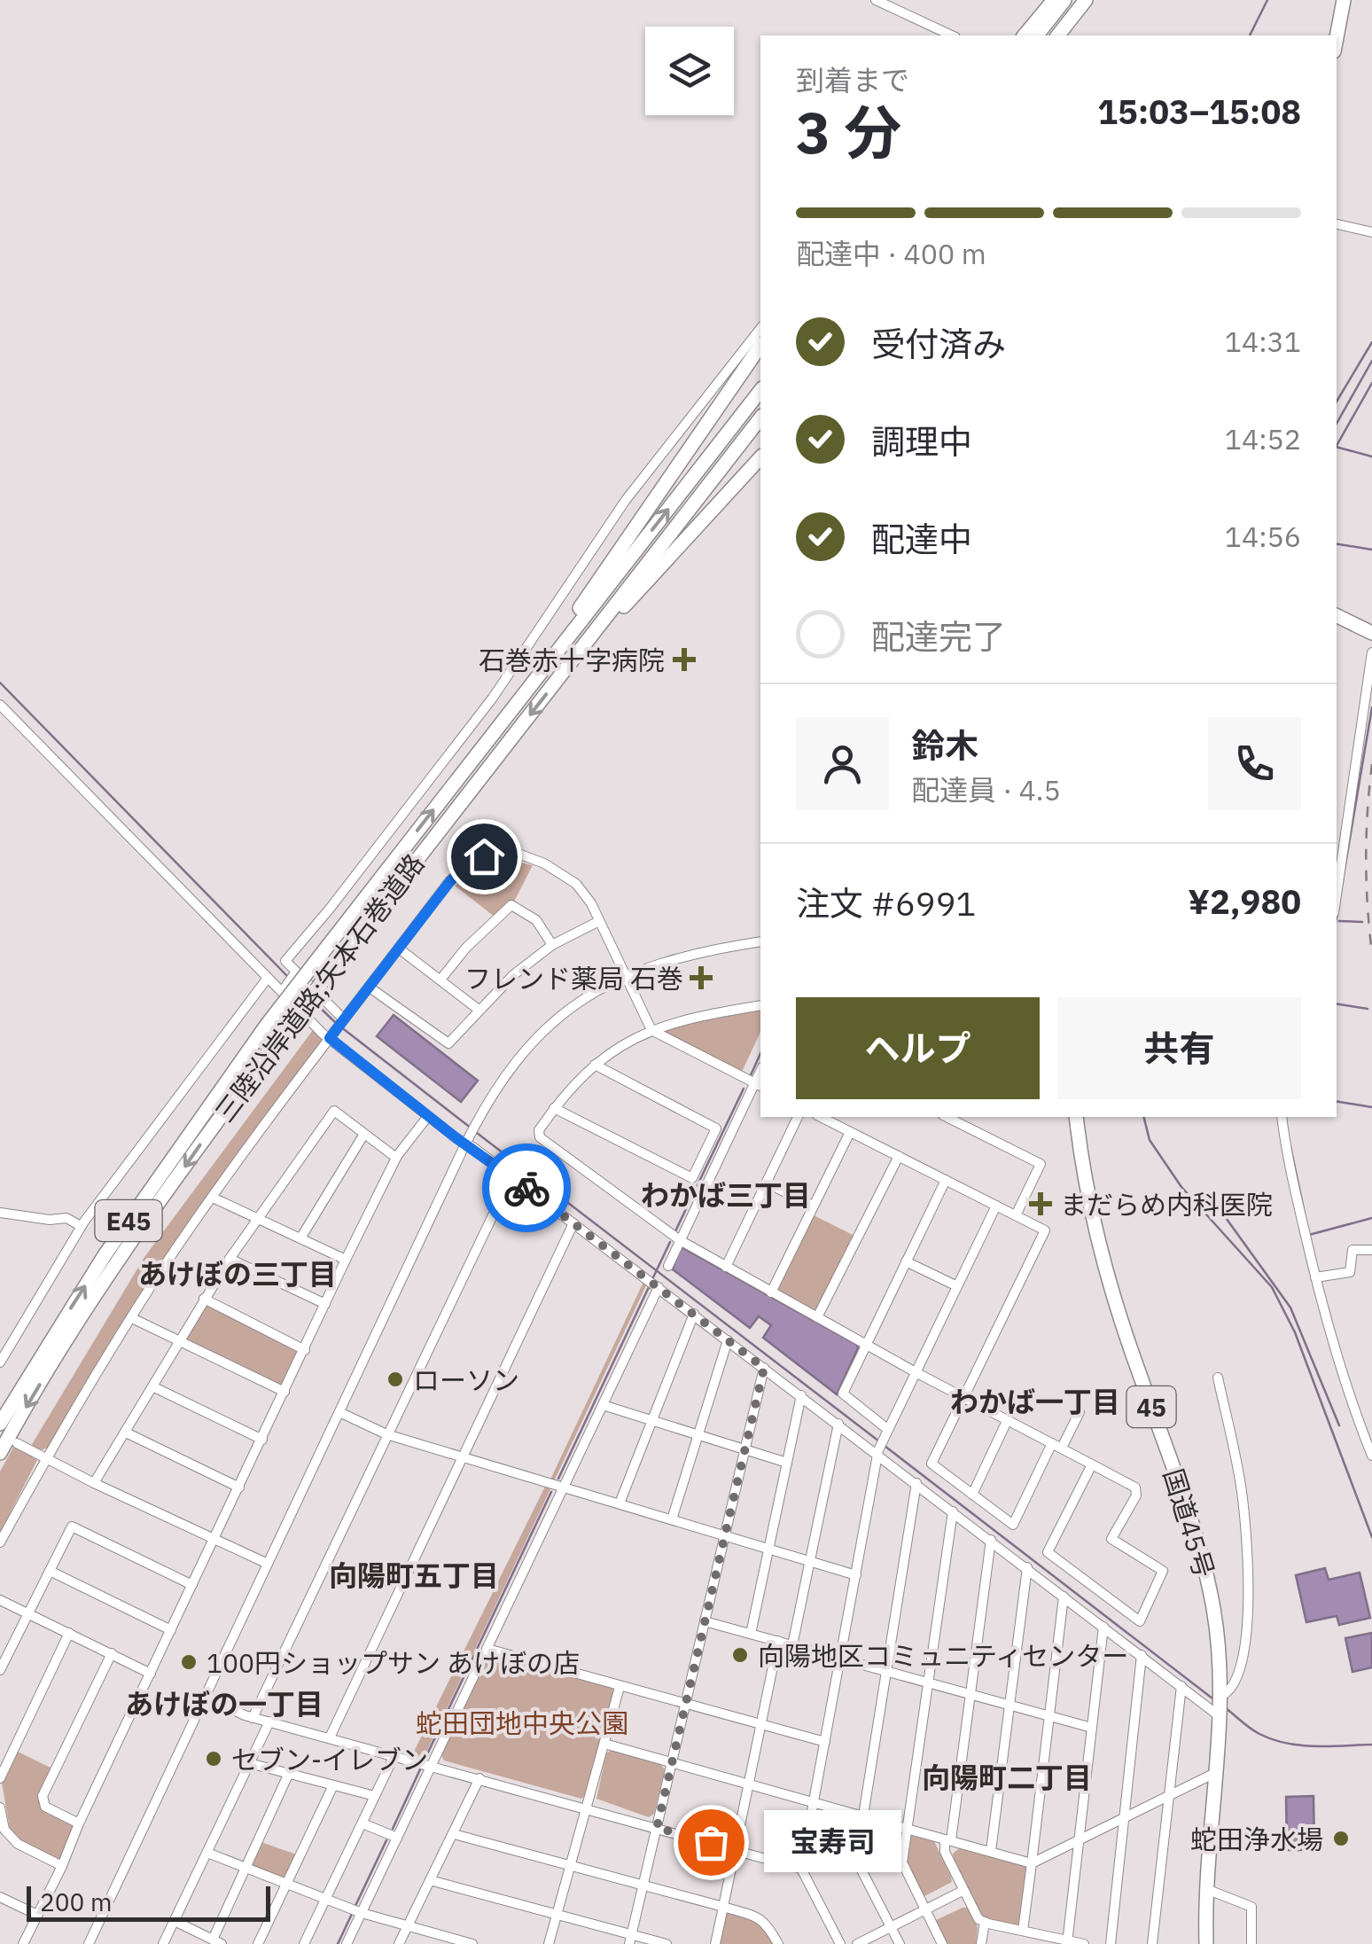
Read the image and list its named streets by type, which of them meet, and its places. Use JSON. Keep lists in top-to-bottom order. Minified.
{"streets":{"highway":["三陸沿岸道路;矢本石巻道路","E45","45","国道45号"]},"districts":["わかば三丁目","あけぼの三丁目","わかば一丁目","向陽町五丁目","あけぼの一丁目","向陽町二丁目"],"parks":["蛇田団地中央公園"],"places":{"health":["石巻赤十字病院","フレンド薬局 石巻","まだらめ内科医院"],"other":["ローソン","向陽地区コミュニティセンター","100円ショップサン あけぼの店","セブン-イレブン","蛇田浄水場","宝寿司"]},"scale_bar":"200 m","page":{"heading":["3 分","到着まで","15:03–15:08"],"panel":["鈴木","配達員 · 4.5","注文 #6991","¥2,980"],"bar":"配達中 · 400 m","list":[["受付済み","14:31"],["調理中","14:52"],["配達中","14:56"],"配達完了"],"buttons":["ヘルプ","共有"],"bubble":"宝寿司","scale":"200 m"}}
